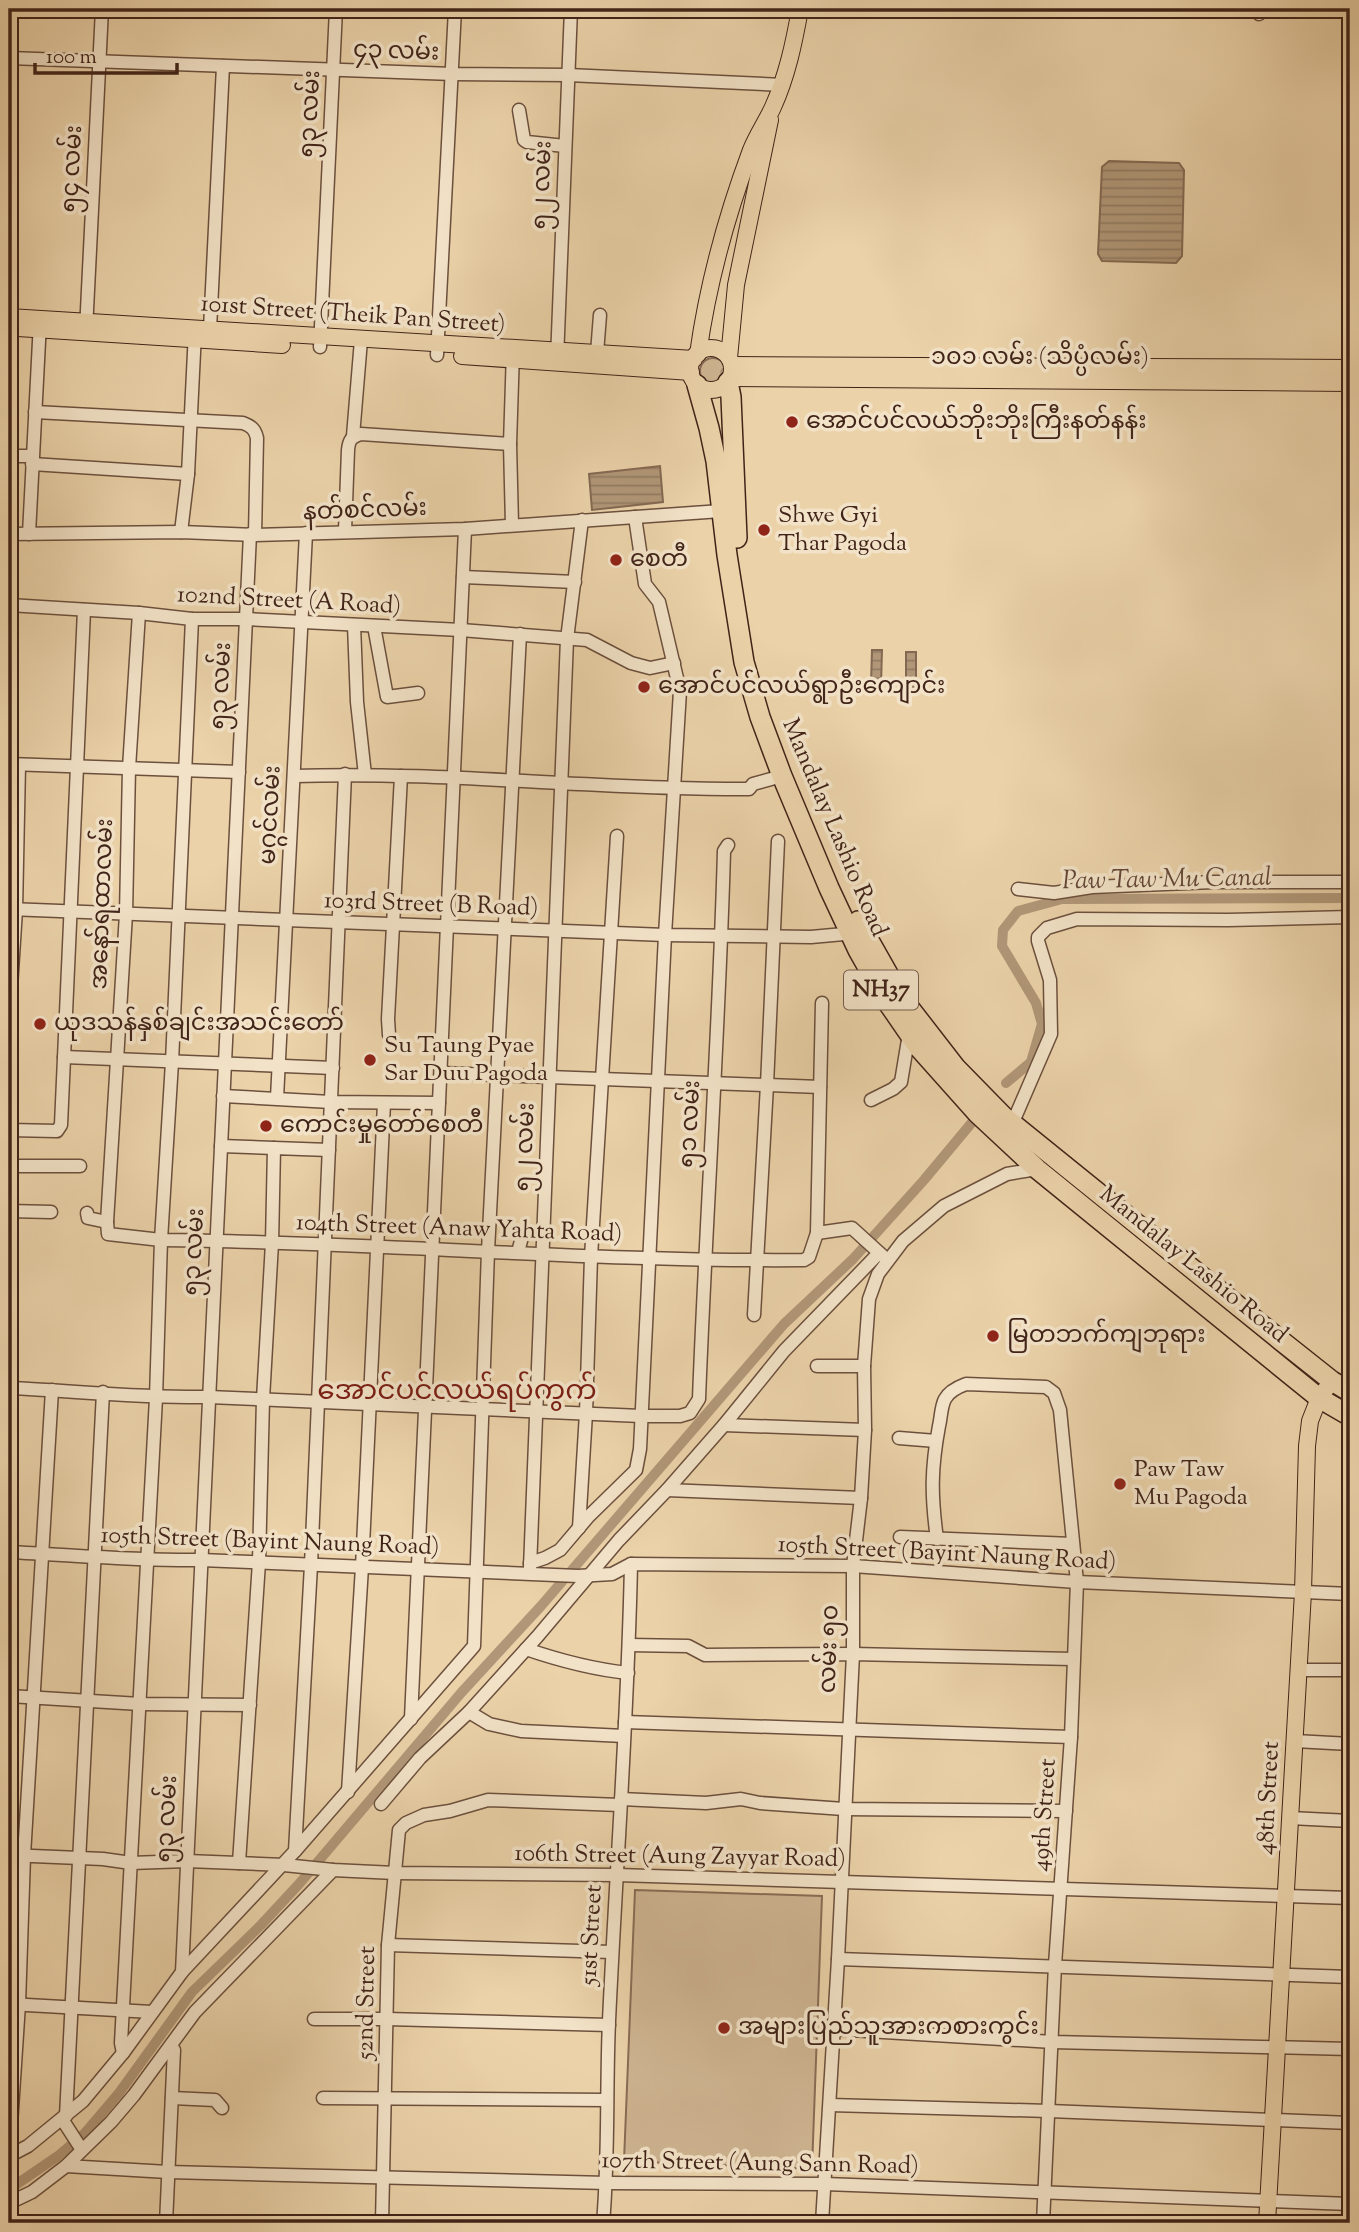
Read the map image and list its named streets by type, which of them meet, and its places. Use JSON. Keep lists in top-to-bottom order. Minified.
{"streets":{"highway":["Mandalay Lashio Road","NH37"],"main road":["101st Street (Theik Pan Street)","၁၀၁ လမ်း (သိပ္ပံလမ်း)","48th Street"],"street":["၄၃ လမ်း","၅၃ လမ်း","၅၄ လမ်း","၅၂ လမ်း","နတ်စင်လမ်း","102nd Street (A Road)","မဂ္ဂင်လမ်း","အနော်ရထာလမ်း","103rd Street (B Road)","၅၁ လမ်း","104th Street (Anaw Yahta Road)","105th Street (Bayint Naung Road)","လမ်း ၅၀","49th Street","106th Street (Aung Zayyar Road)","51st Street","52nd Street","107th Street (Aung Sann Road)"]},"crossings":[["၄၃ လမ်း","၅၃ လမ်း"],["၄၃ လမ်း","၅၄ လမ်း"],["၄၃ လမ်း","၅၂ လမ်း"],["၅၃ လမ်း","101st Street (Theik Pan Street)"],["၅၃ လမ်း","နတ်စင်လမ်း"],["၅၃ လမ်း","102nd Street (A Road)"],["၅၃ လမ်း","103rd Street (B Road)"],["၅၃ လမ်း","104th Street (Anaw Yahta Road)"],["၅၃ လမ်း","105th Street (Bayint Naung Road)"],["၅၃ လမ်း","106th Street (Aung Zayyar Road)"],["၅၄ လမ်း","101st Street (Theik Pan Street)"],["၅၂ လမ်း","101st Street (Theik Pan Street)"],["၅၂ လမ်း","နတ်စင်လမ်း"],["၅၂ လမ်း","102nd Street (A Road)"],["၅၂ လမ်း","103rd Street (B Road)"],["၅၂ လမ်း","104th Street (Anaw Yahta Road)"],["၅၂ လမ်း","105th Street (Bayint Naung Road)"],["101st Street (Theik Pan Street)","၁၀၁ လမ်း (သိပ္ပံလမ်း)"],["101st Street (Theik Pan Street)","Mandalay Lashio Road"],["101st Street (Theik Pan Street)","NH37"],["၁၀၁ လမ်း (သိပ္ပံလမ်း)","Mandalay Lashio Road"],["၁၀၁ လမ်း (သိပ္ပံလမ်း)","NH37"],["နတ်စင်လမ်း","မဂ္ဂင်လမ်း"],["နတ်စင်လမ်း","Mandalay Lashio Road"],["102nd Street (A Road)","မဂ္ဂင်လမ်း"],["102nd Street (A Road)","အနော်ရထာလမ်း"],["မဂ္ဂင်လမ်း","103rd Street (B Road)"],["Mandalay Lashio Road","103rd Street (B Road)"],["Mandalay Lashio Road","NH37"],["Mandalay Lashio Road","လမ်း ၅၀"],["Mandalay Lashio Road","48th Street"],["အနော်ရထာလမ်း","103rd Street (B Road)"],["အနော်ရထာလမ်း","104th Street (Anaw Yahta Road)"],["103rd Street (B Road)","NH37"],["103rd Street (B Road)","၅၁ လမ်း"],["NH37","48th Street"],["၅၁ လမ်း","104th Street (Anaw Yahta Road)"],["105th Street (Bayint Naung Road)","လမ်း ၅၀"],["105th Street (Bayint Naung Road)","48th Street"],["105th Street (Bayint Naung Road)","49th Street"],["105th Street (Bayint Naung Road)","51st Street"],["လမ်း ၅၀","106th Street (Aung Zayyar Road)"],["လမ်း ၅၀","107th Street (Aung Sann Road)"],["48th Street","106th Street (Aung Zayyar Road)"],["48th Street","107th Street (Aung Sann Road)"],["49th Street","106th Street (Aung Zayyar Road)"],["49th Street","107th Street (Aung Sann Road)"],["106th Street (Aung Zayyar Road)","51st Street"],["106th Street (Aung Zayyar Road)","52nd Street"],["51st Street","52nd Street"],["51st Street","107th Street (Aung Sann Road)"],["52nd Street","107th Street (Aung Sann Road)"]],"districts":["အောင်ပင်လယ်ရပ်ကွက်"],"water":["Paw Taw Mu Canal"],"places":["အောင်ပင်လယ်ဘိုးဘိုးကြီးနတ်နန်း","Shwe Gyi Thar Pagoda","စေတီ","အောင်ပင်လယ်ရွာဦးကျောင်း","ယုဒသန်နှစ်ချင်းအသင်းတော်","Su Taung Pyae Sar Duu Pagoda","ကောင်းမှုတော်စေတီ","မြတဘက်ကျဘုရား","Paw Taw Mu Pagoda","အများပြည်သူအားကစားကွင်း"],"scale_bar":"100 m"}
